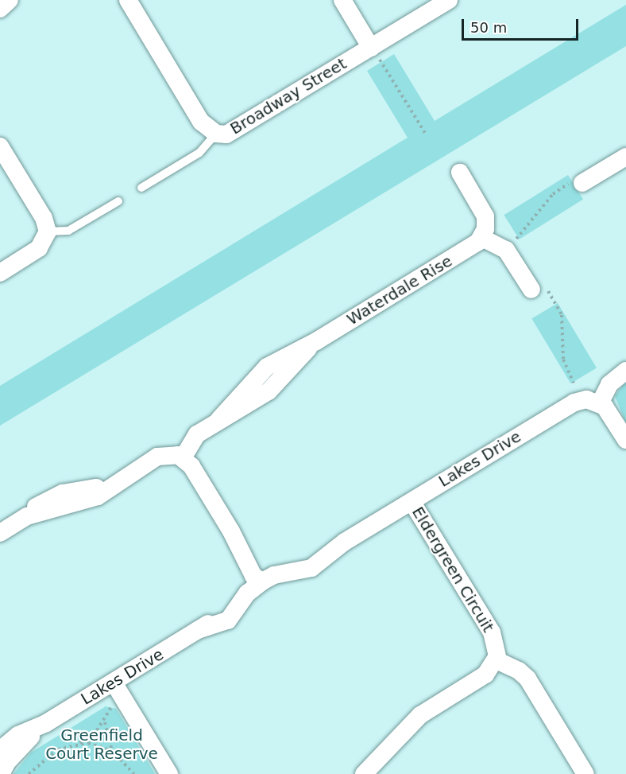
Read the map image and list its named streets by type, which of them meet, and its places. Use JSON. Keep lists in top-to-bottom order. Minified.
{"streets":{"street":["Broadway Street","Waterdale Rise","Lakes Drive","Eldergreen Circuit"]},"crossings":[["Lakes Drive","Eldergreen Circuit"]],"parks":["Greenfield Court Reserve"],"scale_bar":"50 m"}
